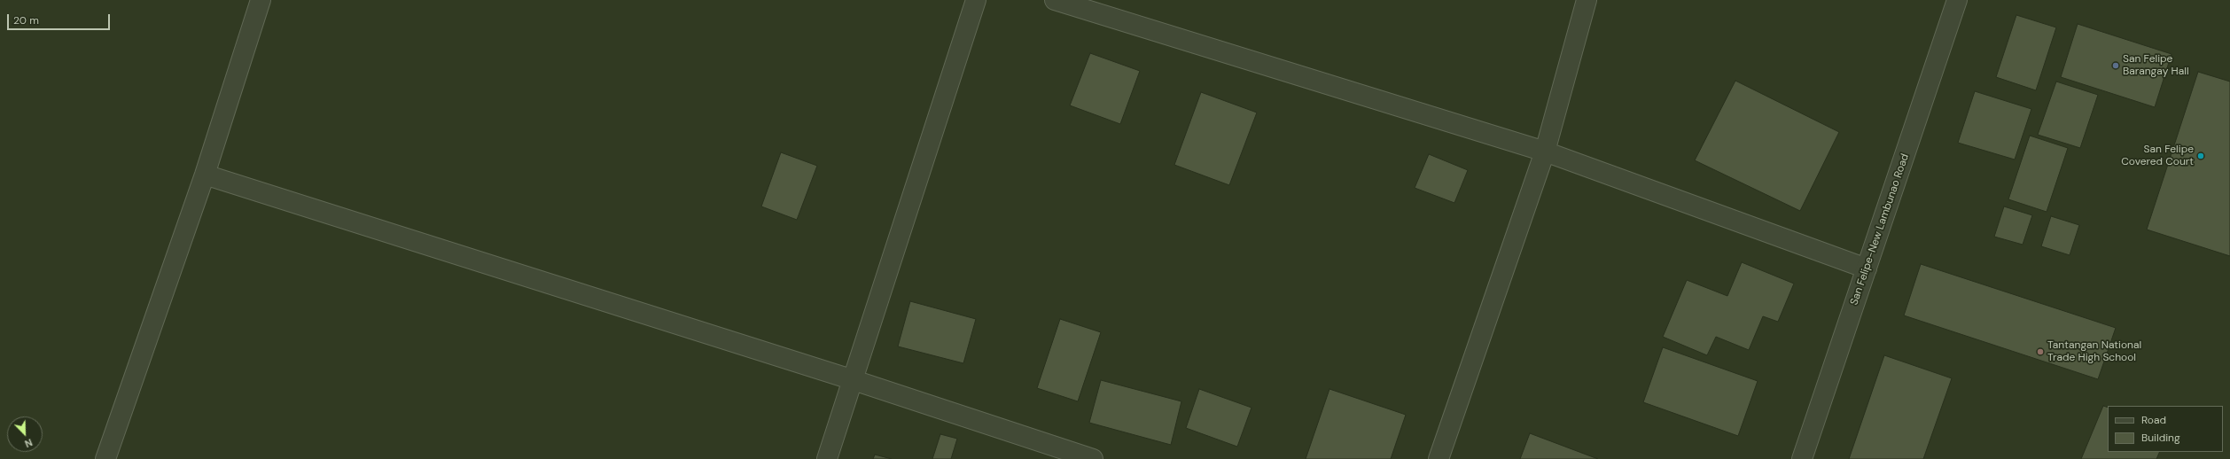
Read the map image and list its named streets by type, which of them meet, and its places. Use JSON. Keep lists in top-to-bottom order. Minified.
{"streets":{"street":["San Felipe-New Lambunao Road"]},"places":["San Felipe Barangay Hall","San Felipe Covered Court","Tantangan National Trade High School"],"legend":["Road","Building"],"scale_bar":"20 m","north":"bottom right"}
